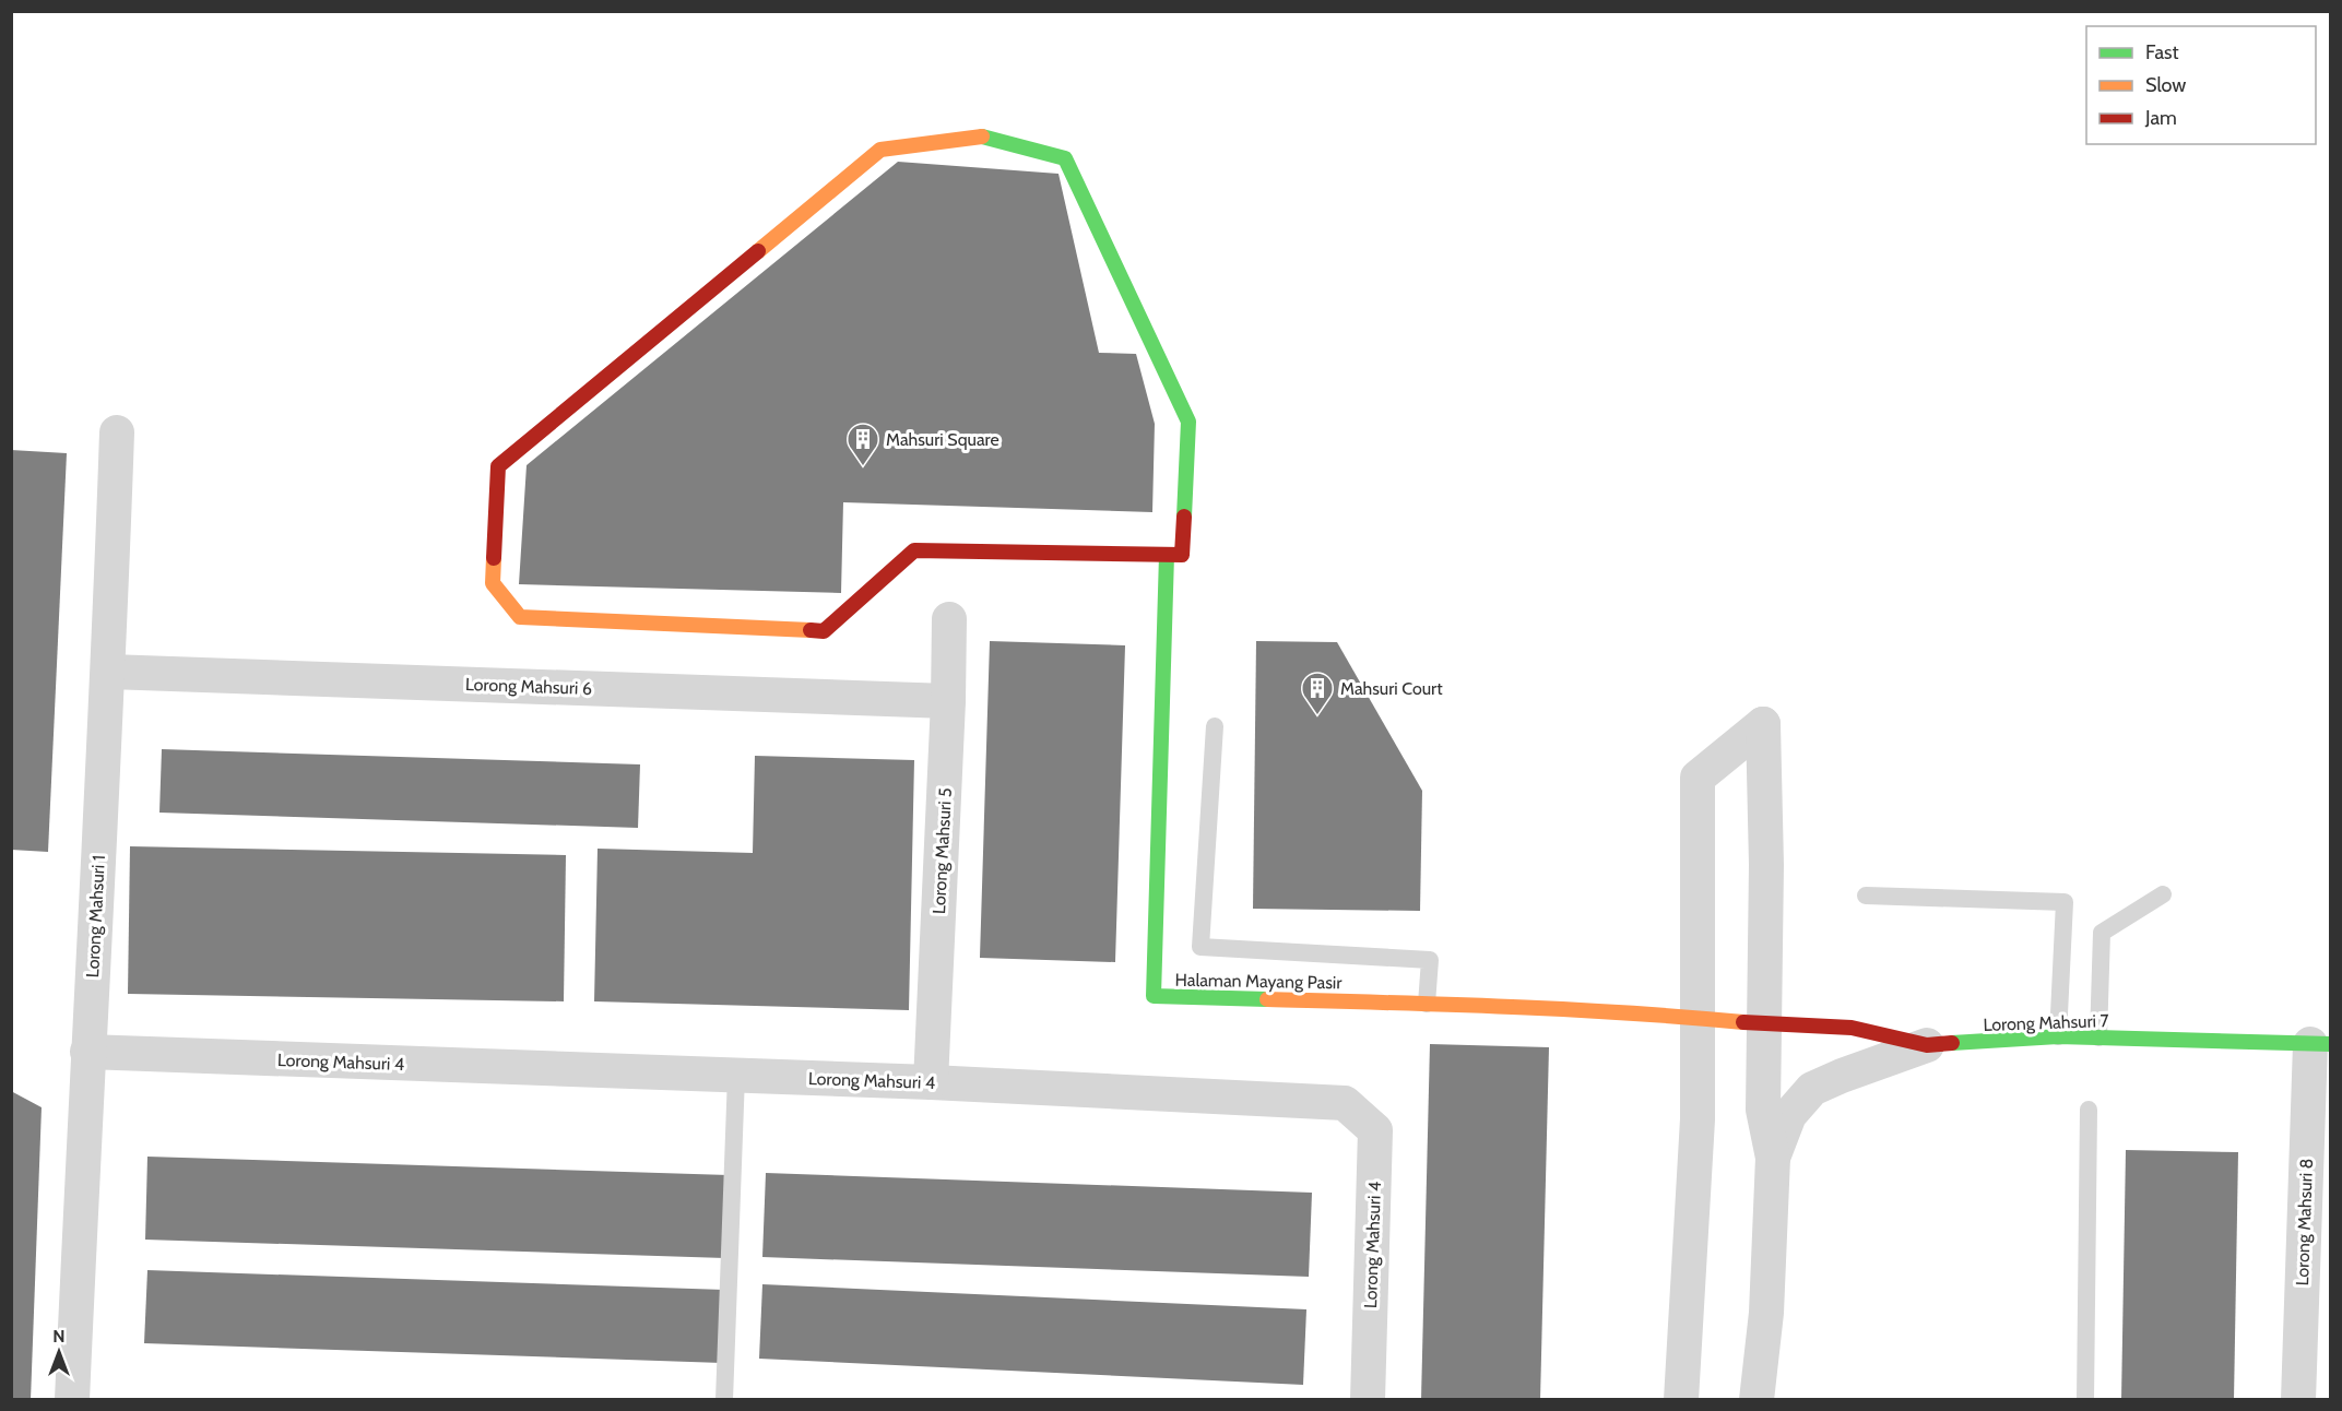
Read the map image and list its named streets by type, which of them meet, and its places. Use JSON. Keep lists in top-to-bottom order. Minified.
{"streets":{"street":["Lorong Mahsuri 6","Lorong Mahsuri 5","Lorong Mahsuri 1","Halaman Mayang Pasir","Lorong Mahsuri 7","Lorong Mahsuri 4","Lorong Mahsuri 8"]},"crossings":[["Lorong Mahsuri 6","Lorong Mahsuri 5"],["Lorong Mahsuri 6","Lorong Mahsuri 1"],["Lorong Mahsuri 5","Lorong Mahsuri 4"],["Lorong Mahsuri 1","Lorong Mahsuri 4"],["Halaman Mayang Pasir","Lorong Mahsuri 7"],["Lorong Mahsuri 7","Lorong Mahsuri 8"]],"places":{"building":["Mahsuri Square","Mahsuri Court"]},"legend":["Fast","Slow","Jam"],"north":"top"}
